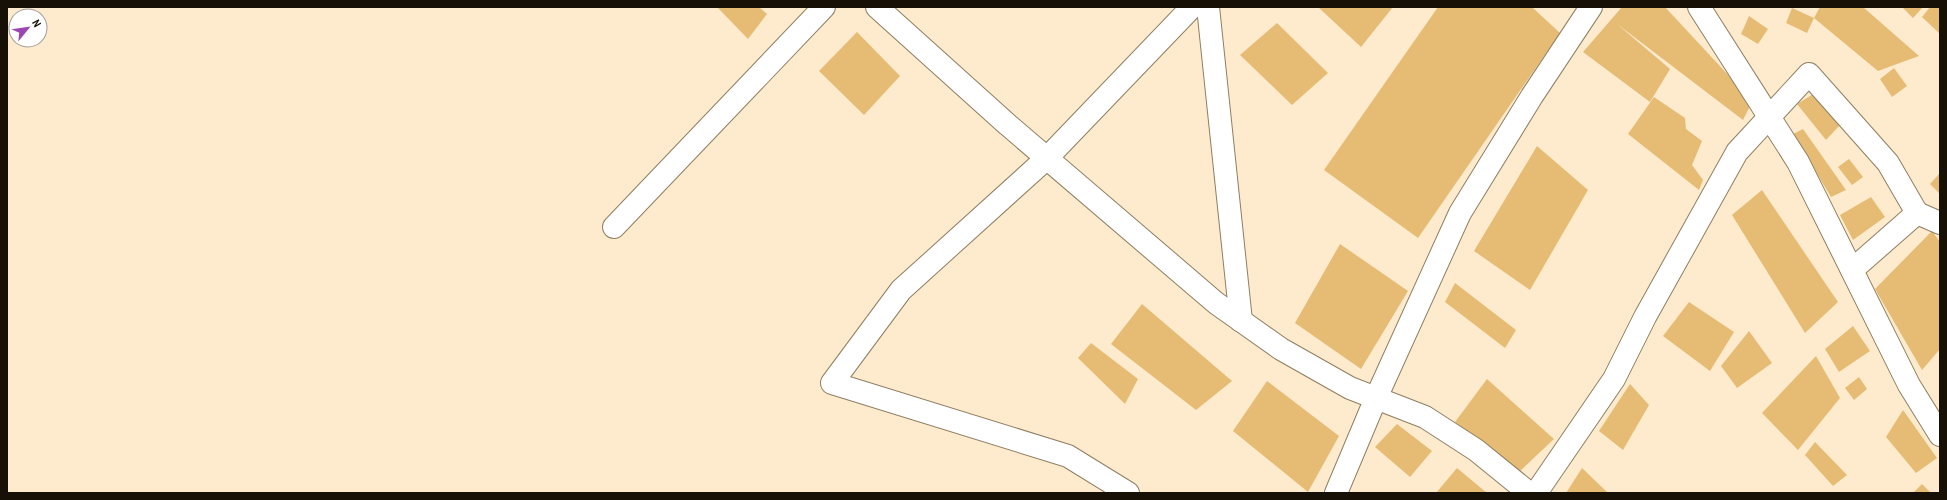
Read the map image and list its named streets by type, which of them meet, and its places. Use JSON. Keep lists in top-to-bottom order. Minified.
{"north":"top right"}
